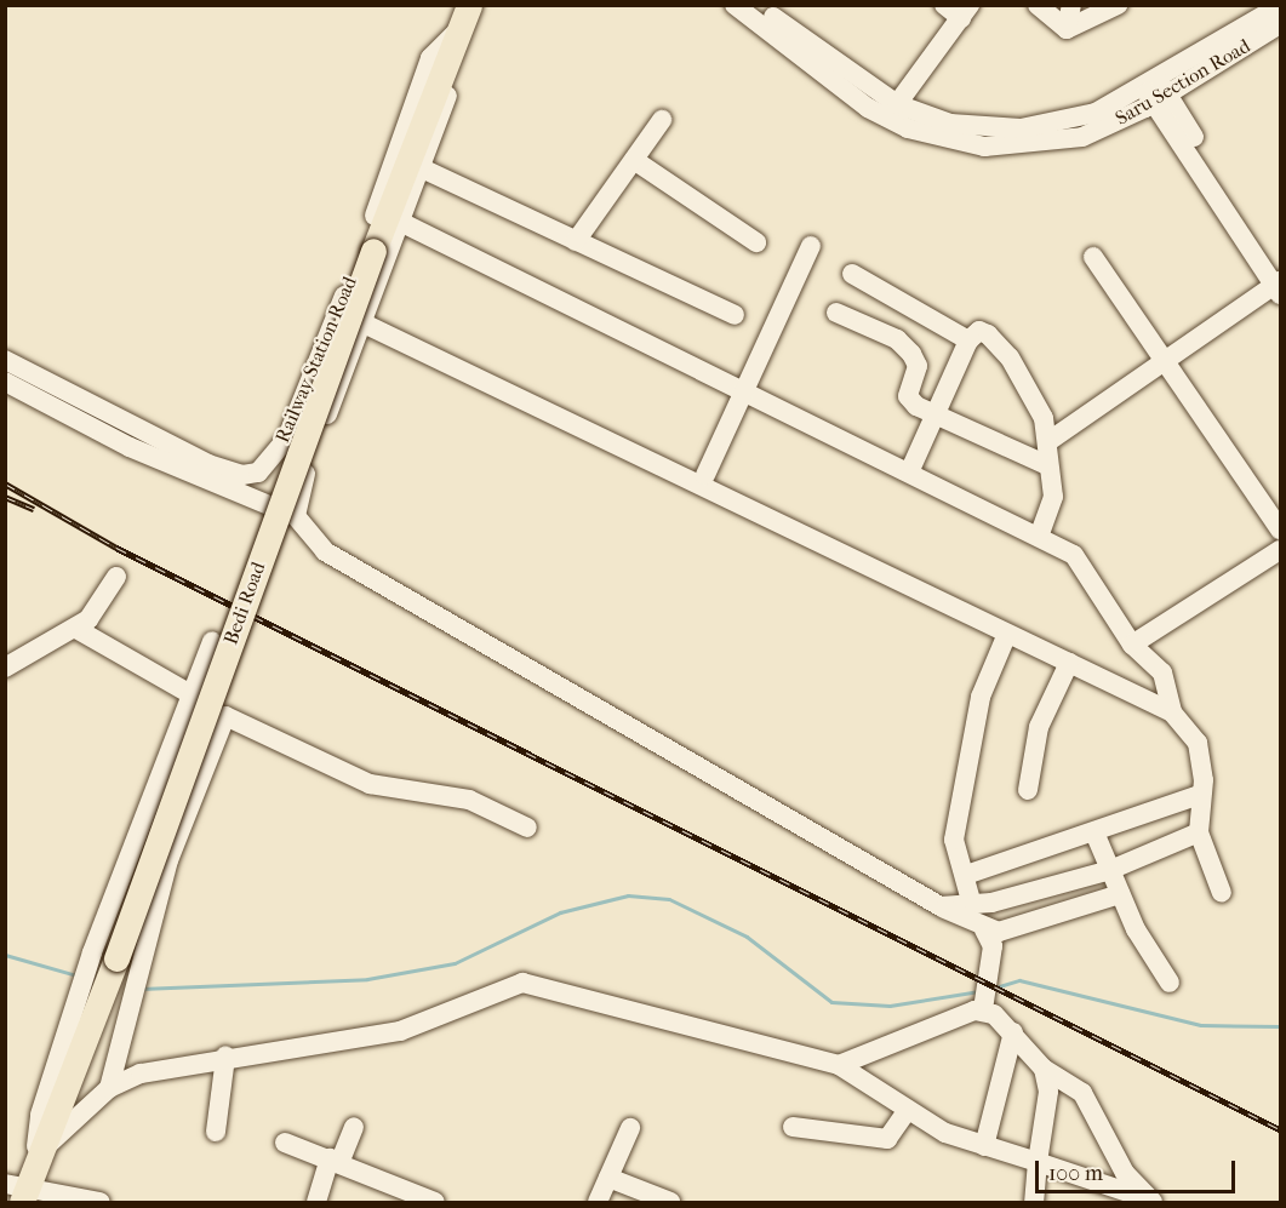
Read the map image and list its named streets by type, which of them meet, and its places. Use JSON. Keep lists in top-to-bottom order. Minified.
{"streets":{"main road":["Bedi Road"],"street":["Saru Section Road","Railway Station Road"]},"crossings":[["Railway Station Road","Bedi Road"]],"scale_bar":"100 m"}
